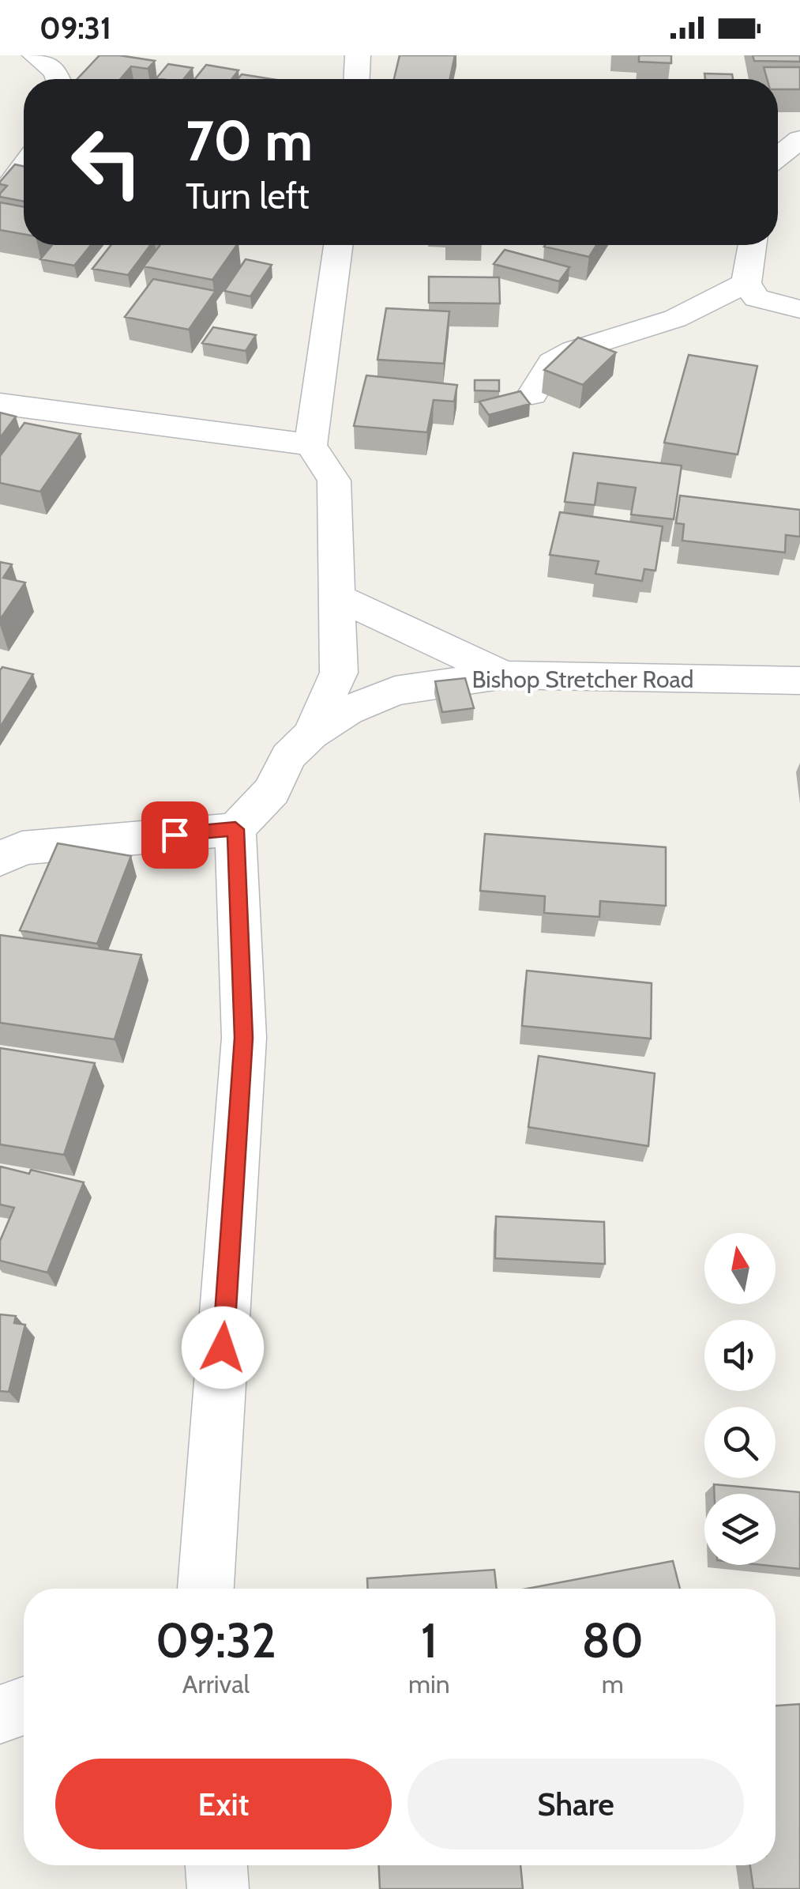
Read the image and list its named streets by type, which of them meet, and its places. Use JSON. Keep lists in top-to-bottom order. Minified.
{"streets":{"street":["Bishop Stretcher Road"]},"north":"top","page":{"status":"09:31","turn":["70 m","Turn left"],"eta":["09:32","Arrival","1","min","80","m"],"buttons":["Exit","Share"]}}
